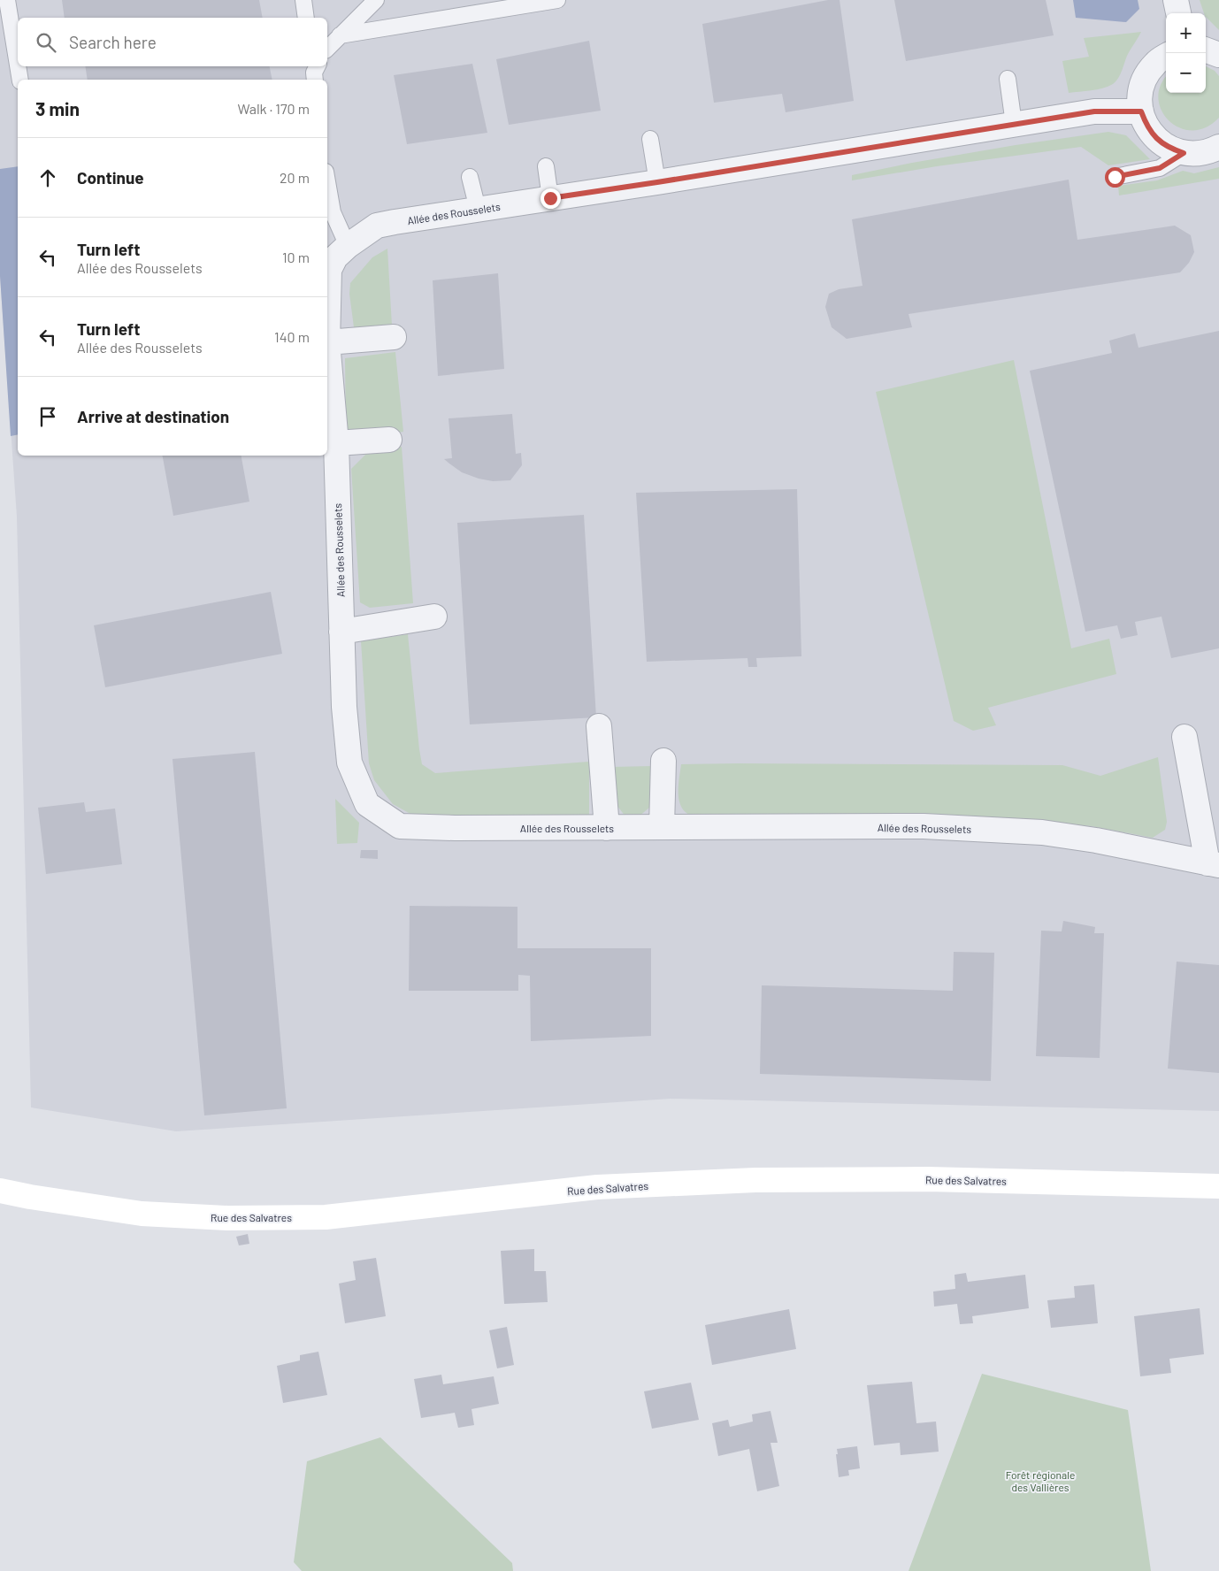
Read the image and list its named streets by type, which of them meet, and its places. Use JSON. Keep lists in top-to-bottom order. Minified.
{"streets":{"street":["Allée des Rousselets","Rue des Salvatres"]},"parks":["Forêt régionale des Vallières"],"page":{"map_buttons":["+","−"],"search":"Search here","heading":["3 min","Walk · 170 m"],"list":[["Continue","20 m"],["Turn left","Allée des Rousselets","10 m"],["Turn left","Allée des Rousselets","140 m"],"Arrive at destination"]}}
